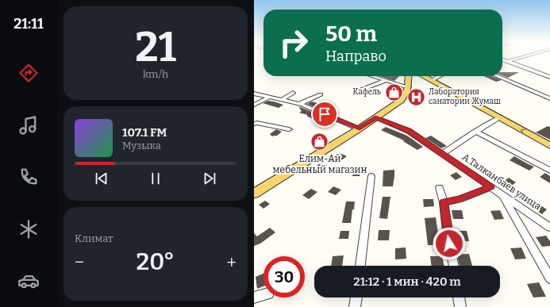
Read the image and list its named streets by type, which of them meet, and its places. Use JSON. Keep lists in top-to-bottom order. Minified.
{"streets":{"street":["А.Талканбаев улица"]},"places":{"shop":["Кафель","Елим-Ай мебельный магазин"],"hospital":["Лаборатория санатории Жумаш"]},"page":{"tabs":"21:11","tile":[["21","km/h"],"Климат"],"turn":["50 m","Направо"],"song":["107.1 FM","Музыка"],"heat":["−","20°","+"],"limit":"30","trip":"21:12 · 1 мин · 420 m"}}
